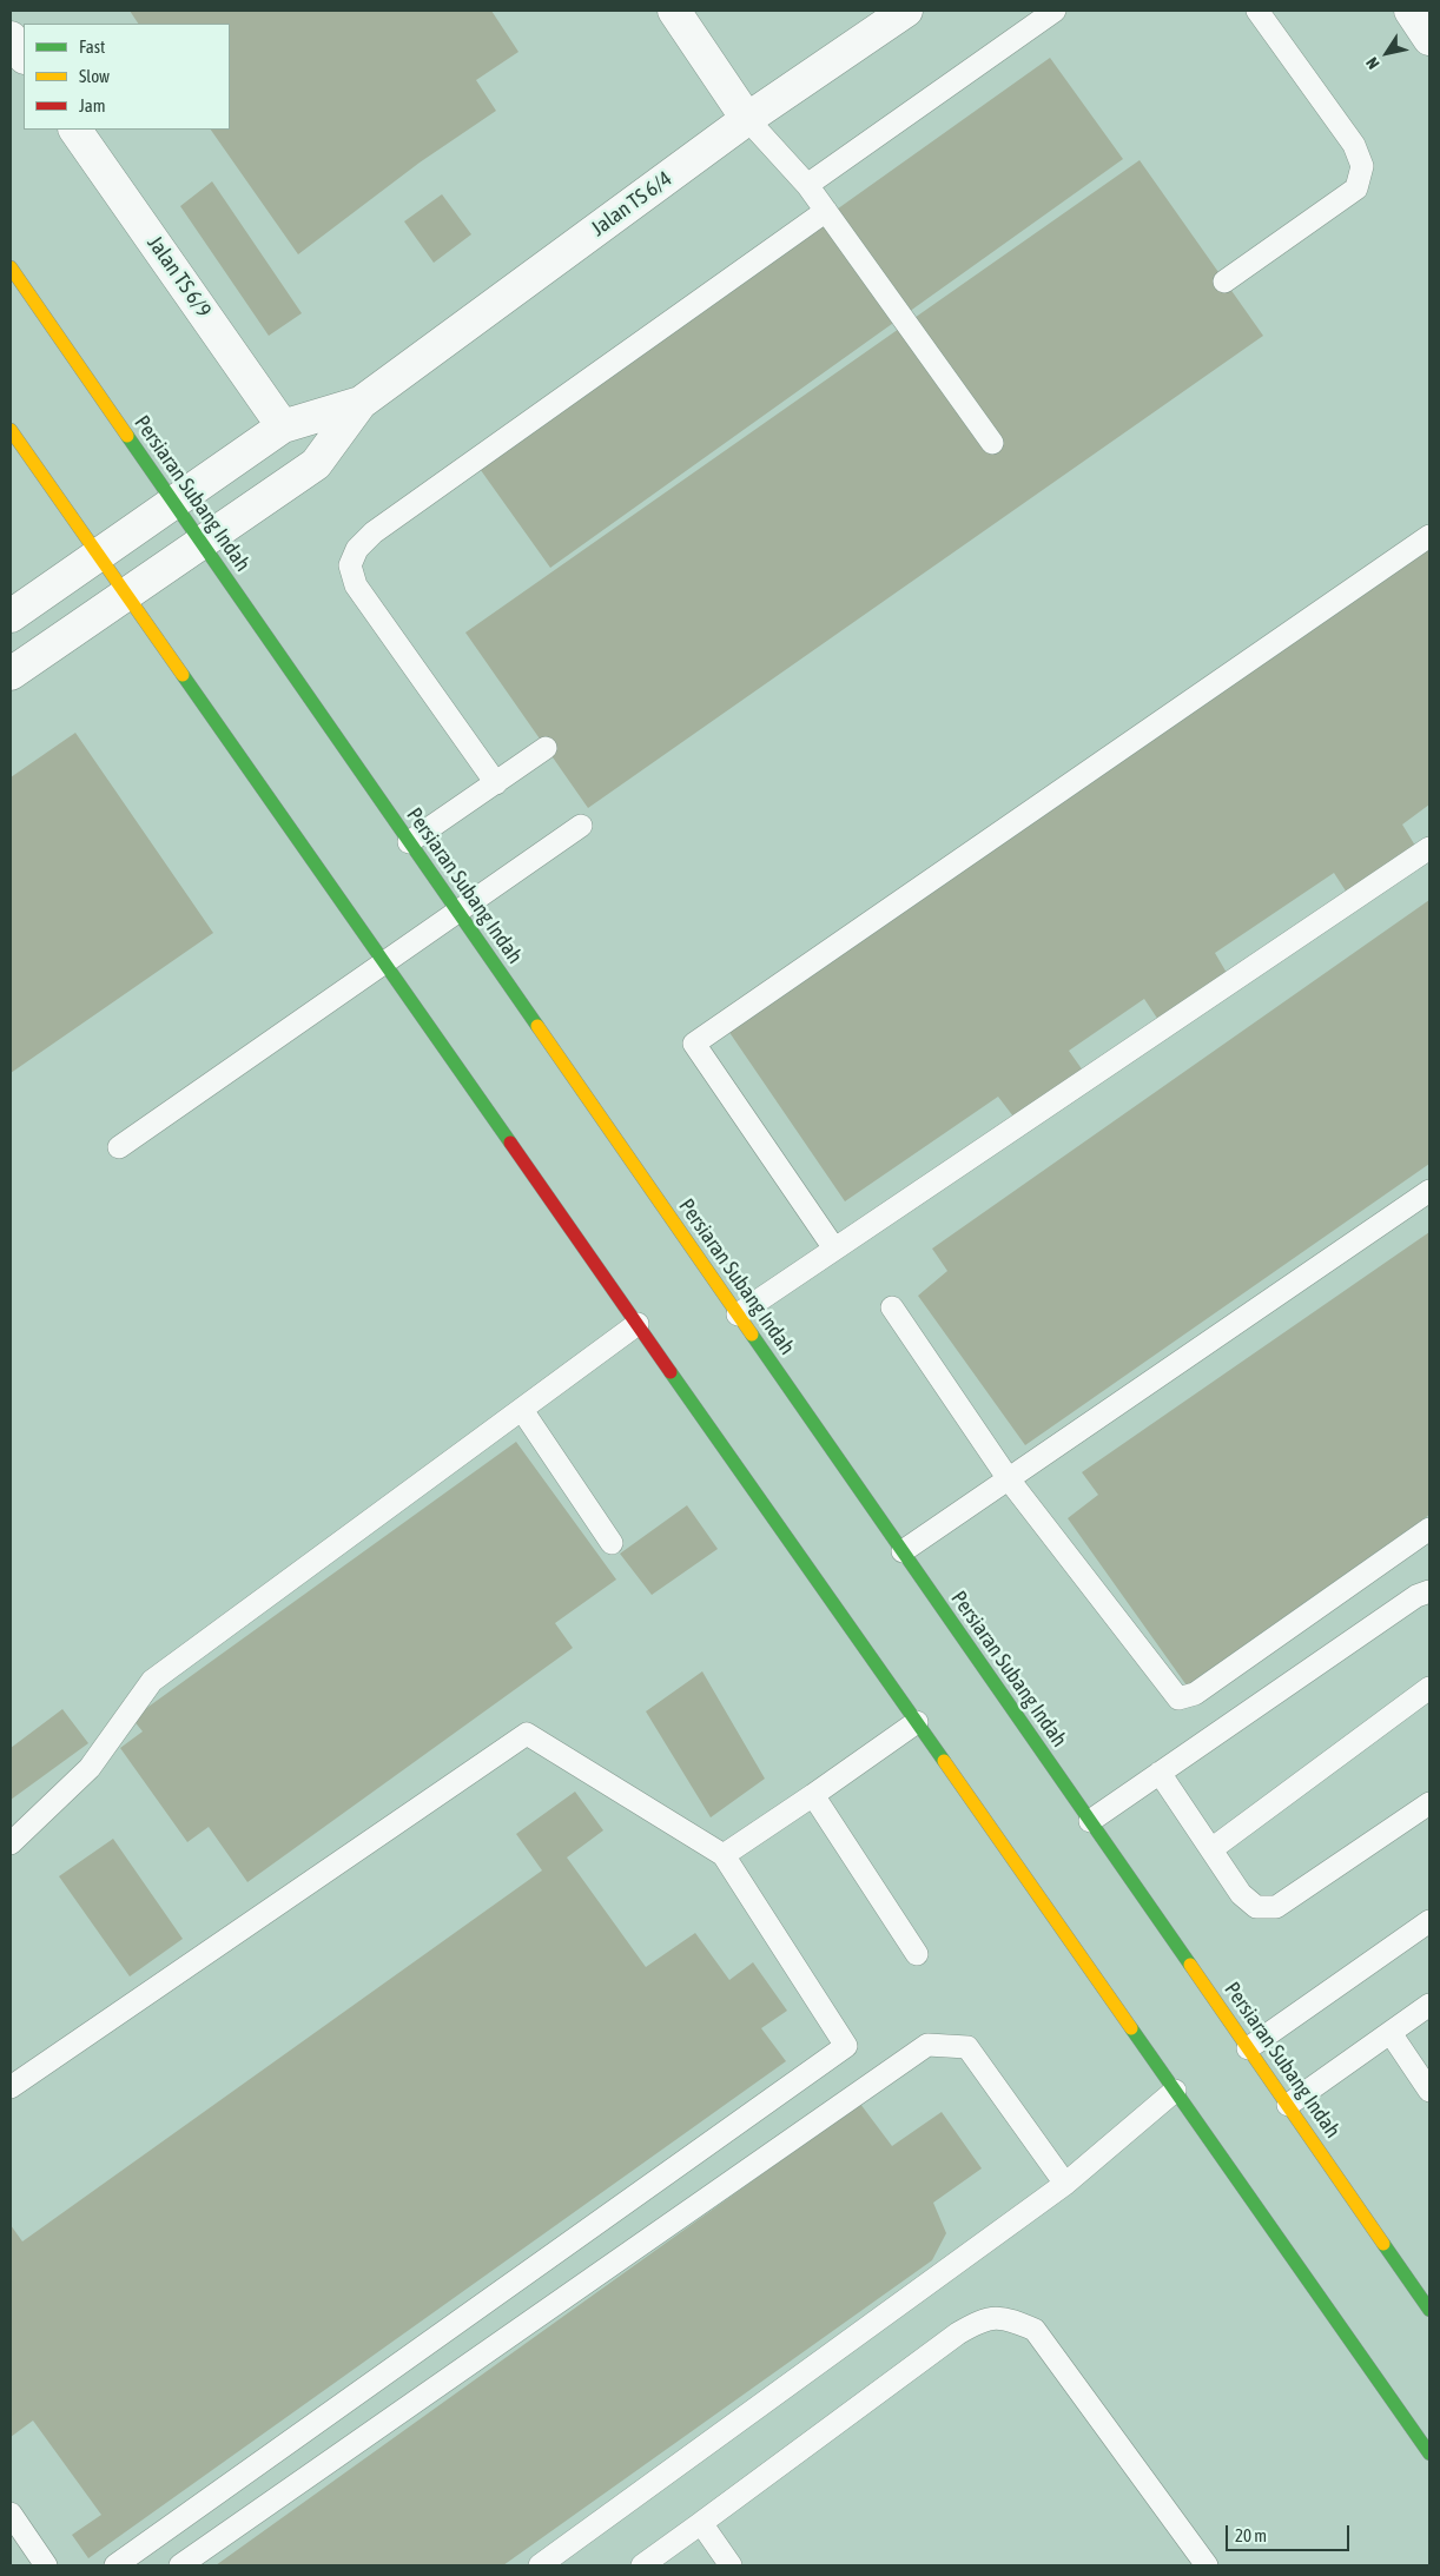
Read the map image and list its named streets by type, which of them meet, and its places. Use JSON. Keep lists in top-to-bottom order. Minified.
{"streets":{"main road":["Persiaran Subang Indah"],"street":["Jalan TS 6/4","Jalan TS 6/9"]},"crossings":[["Jalan TS 6/4","Jalan TS 6/9"],["Jalan TS 6/4","Persiaran Subang Indah"]],"legend":["Fast","Slow","Jam"],"scale_bar":"20 m","north":"bottom left"}
